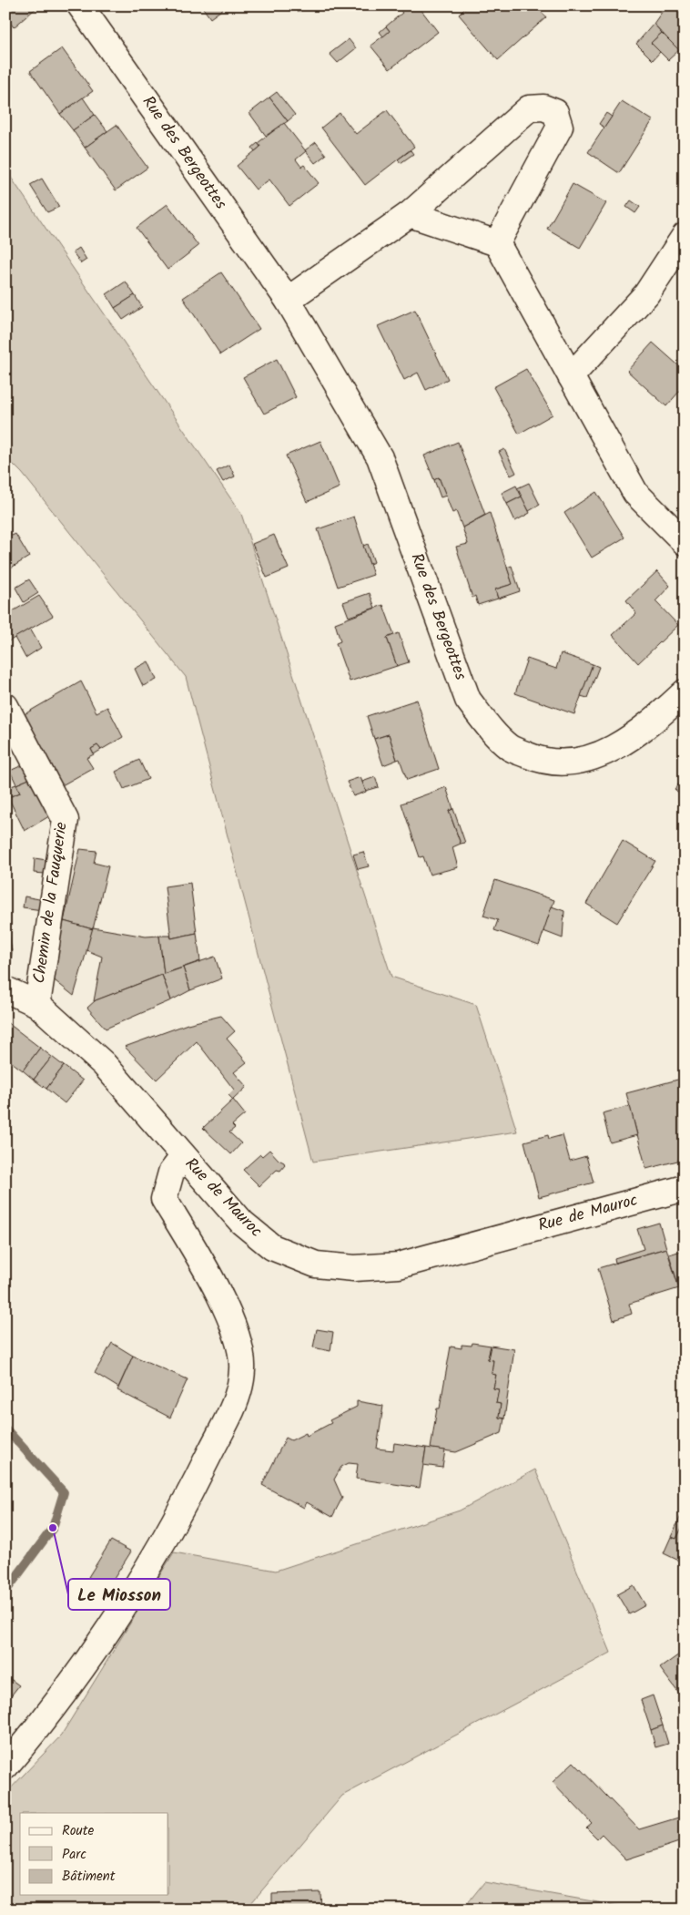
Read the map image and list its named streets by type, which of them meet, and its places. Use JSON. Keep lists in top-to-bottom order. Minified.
{"streets":{"street":["Rue des Bergeottes","Chemin de la Fauquerie","Rue de Mauroc"]},"crossings":[["Chemin de la Fauquerie","Rue de Mauroc"]],"places":["Le Miosson"],"legend":["Route","Parc","Bâtiment"]}
